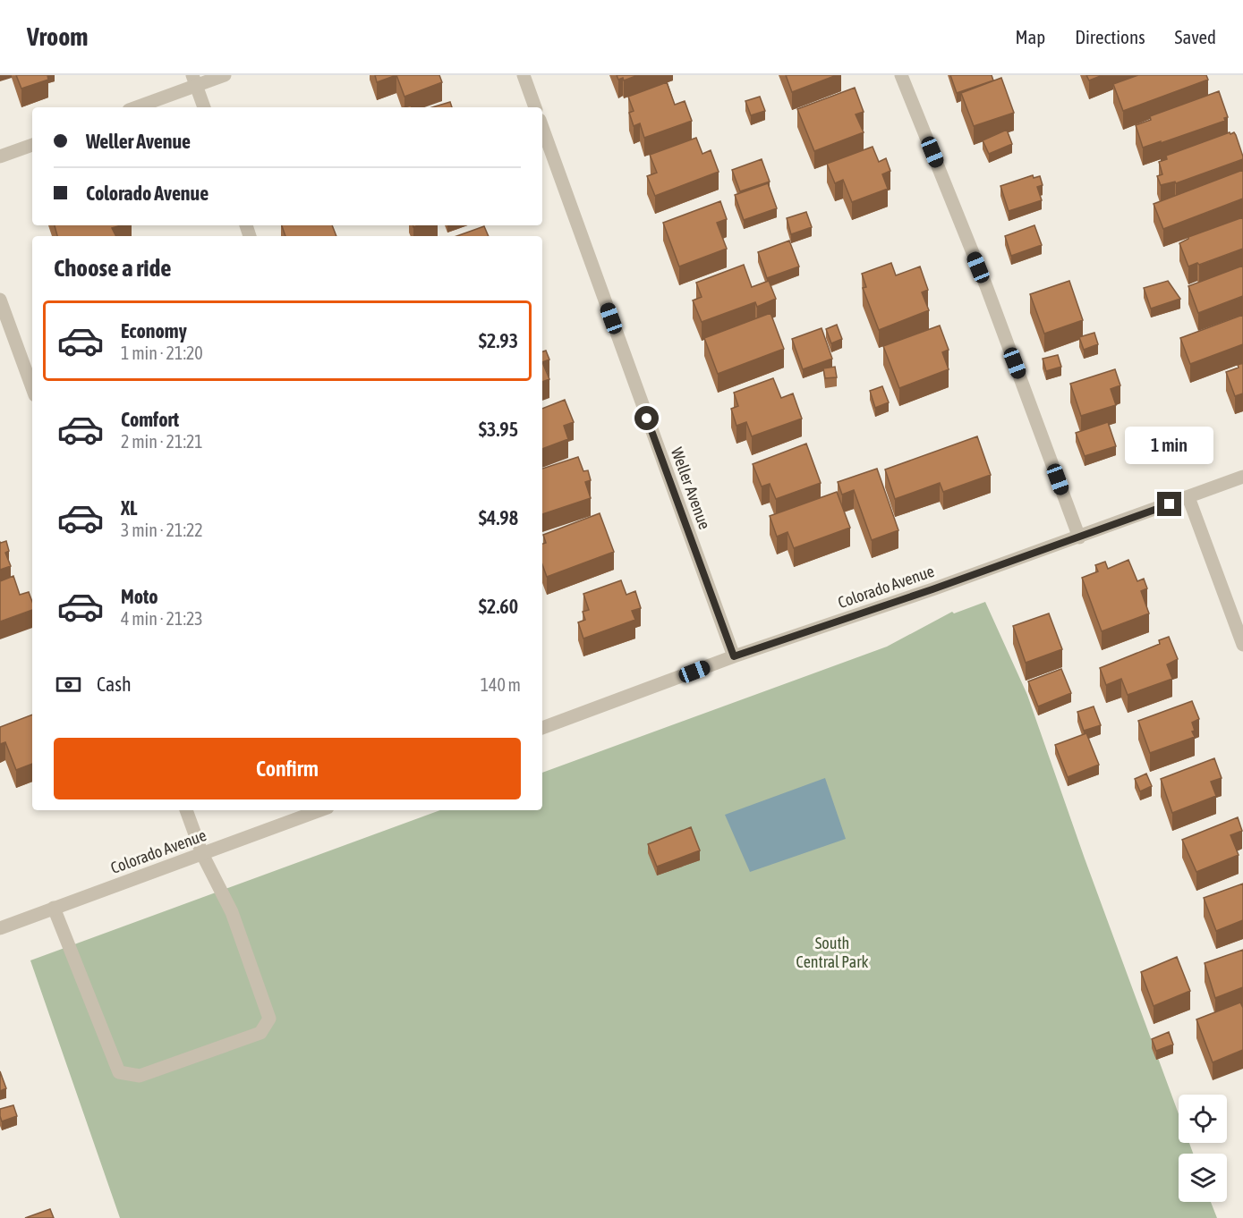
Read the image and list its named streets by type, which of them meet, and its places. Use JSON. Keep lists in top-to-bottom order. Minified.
{"streets":{"street":["Weller Avenue","Colorado Avenue"]},"crossings":[["Weller Avenue","Colorado Avenue"]],"parks":["South Central Park"],"page":{"header":"Vroom","nav":["Map","Directions","Saved"],"banner":["Weller Avenue","Colorado Avenue"],"heading":"Choose a ride","list":[{"name":"Economy","note":"1 min · 21:20","value":"$2.93"},{"name":"Comfort","note":"2 min · 21:21","value":"$3.95"},{"name":"XL","note":"3 min · 21:22","value":"$4.98"},{"name":"Moto","note":"4 min · 21:23","value":"$2.60"}],"bubble":"1 min","pay":["Cash","140 m"],"buttons":"Confirm"}}
